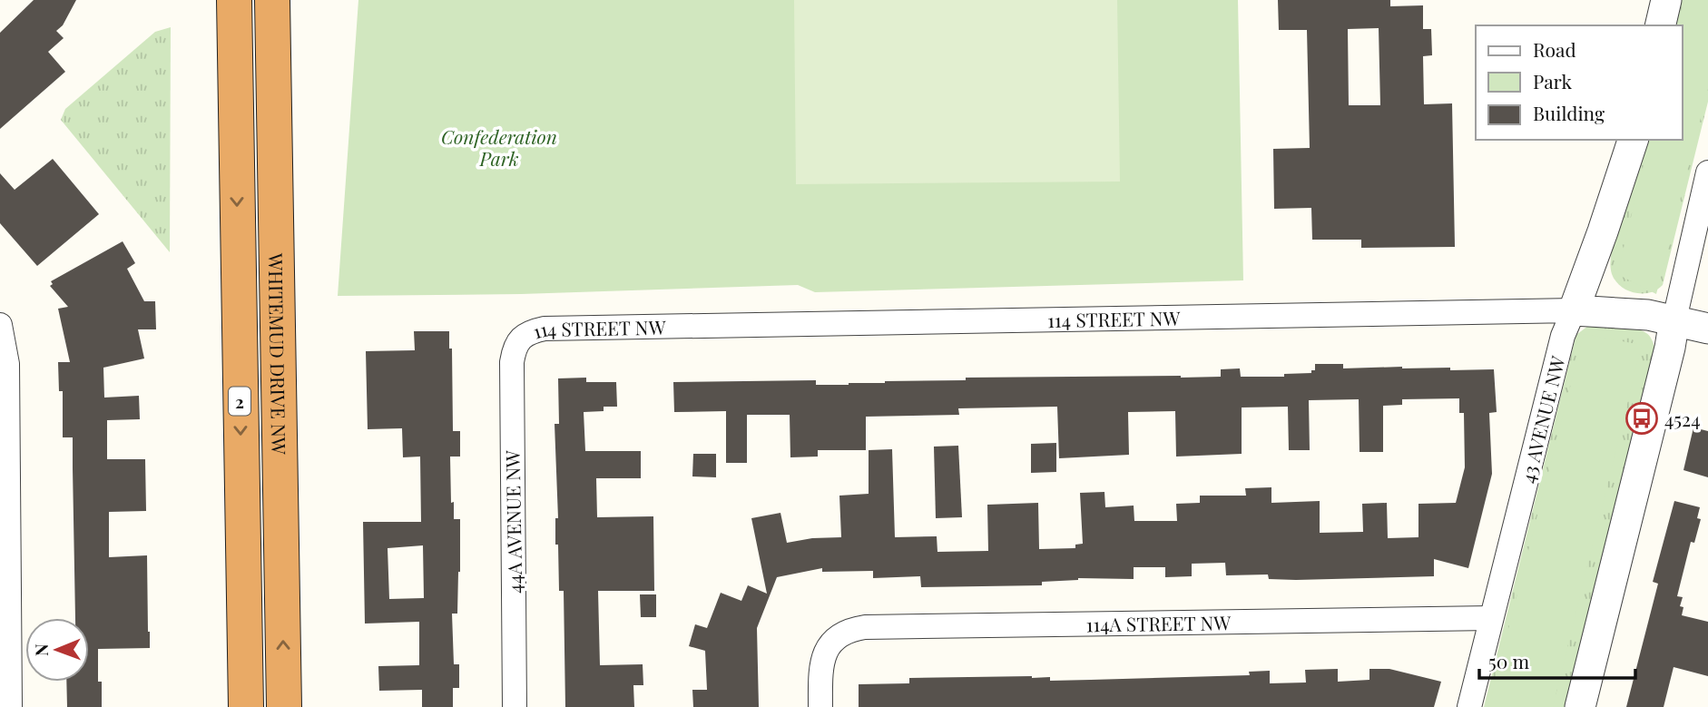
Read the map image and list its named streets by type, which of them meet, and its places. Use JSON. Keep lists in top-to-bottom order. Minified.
{"streets":{"highway":["WHITEMUD DRIVE NW","2"],"street":["114 STREET NW","43 AVENUE NW","44A AVENUE NW","114A STREET NW"]},"crossings":[["114 STREET NW","43 AVENUE NW"],["114 STREET NW","44A AVENUE NW"],["43 AVENUE NW","114A STREET NW"]],"parks":["Confederation Park"],"places":{"bus stop":["4524"]},"legend":["Road","Park","Building"],"scale_bar":"50 m","north":"left"}
